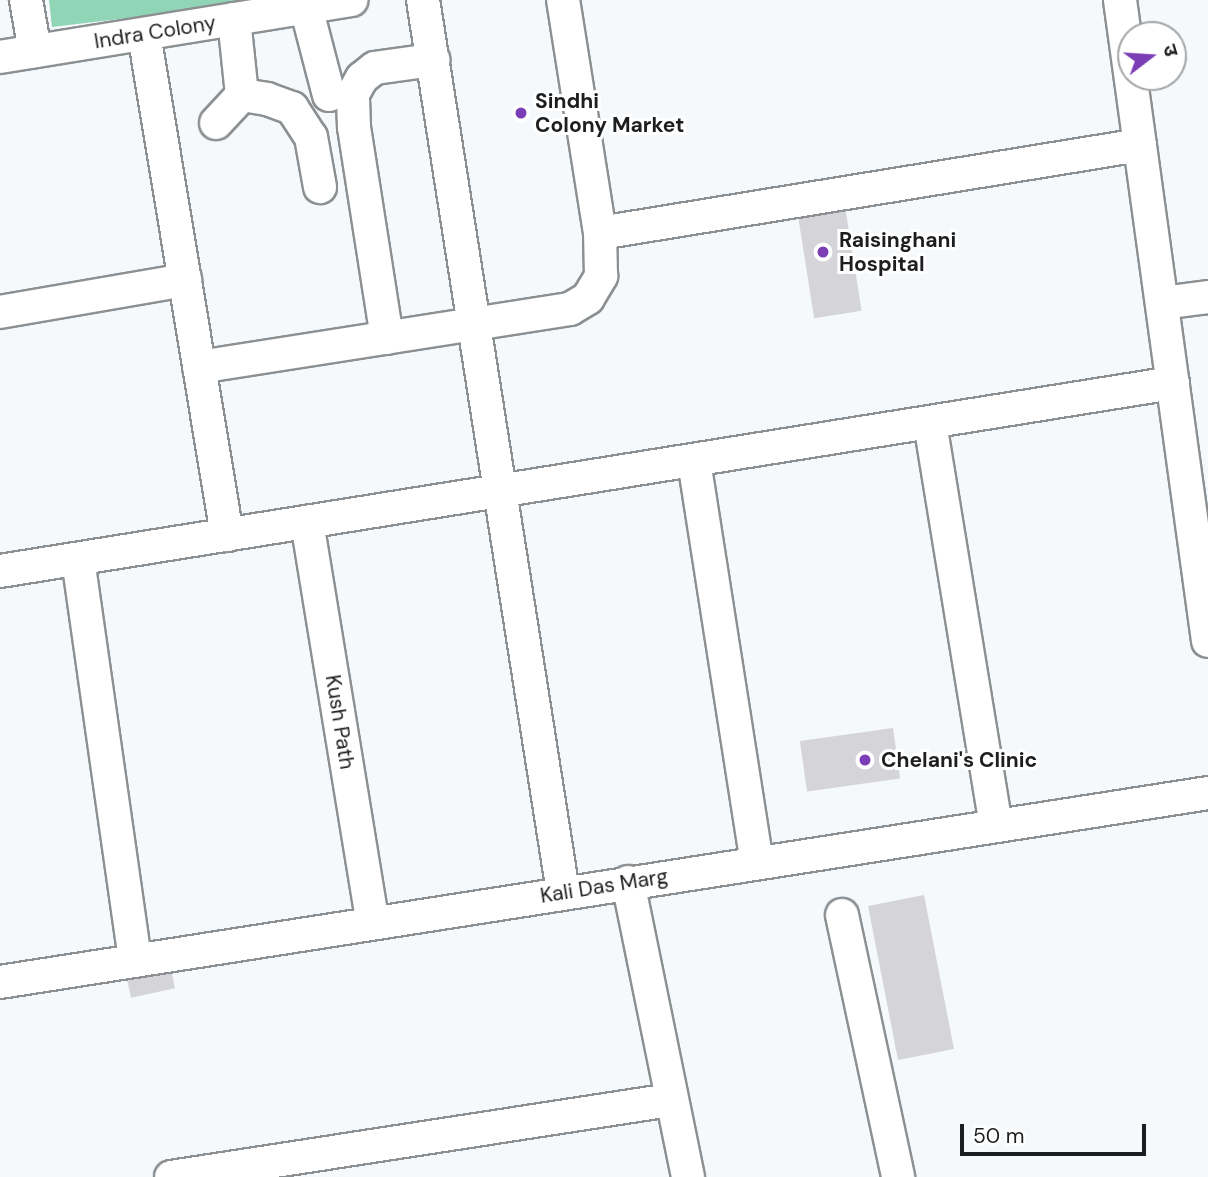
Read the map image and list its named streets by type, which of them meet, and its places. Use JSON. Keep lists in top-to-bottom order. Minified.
{"streets":{"street":["Indra Colony","Kush Path","Kali Das Marg"]},"crossings":[["Kush Path","Kali Das Marg"]],"places":["Sindhi Colony Market","Raisinghani Hospital","Chelani's Clinic"],"scale_bar":"50 m","north":"right"}
